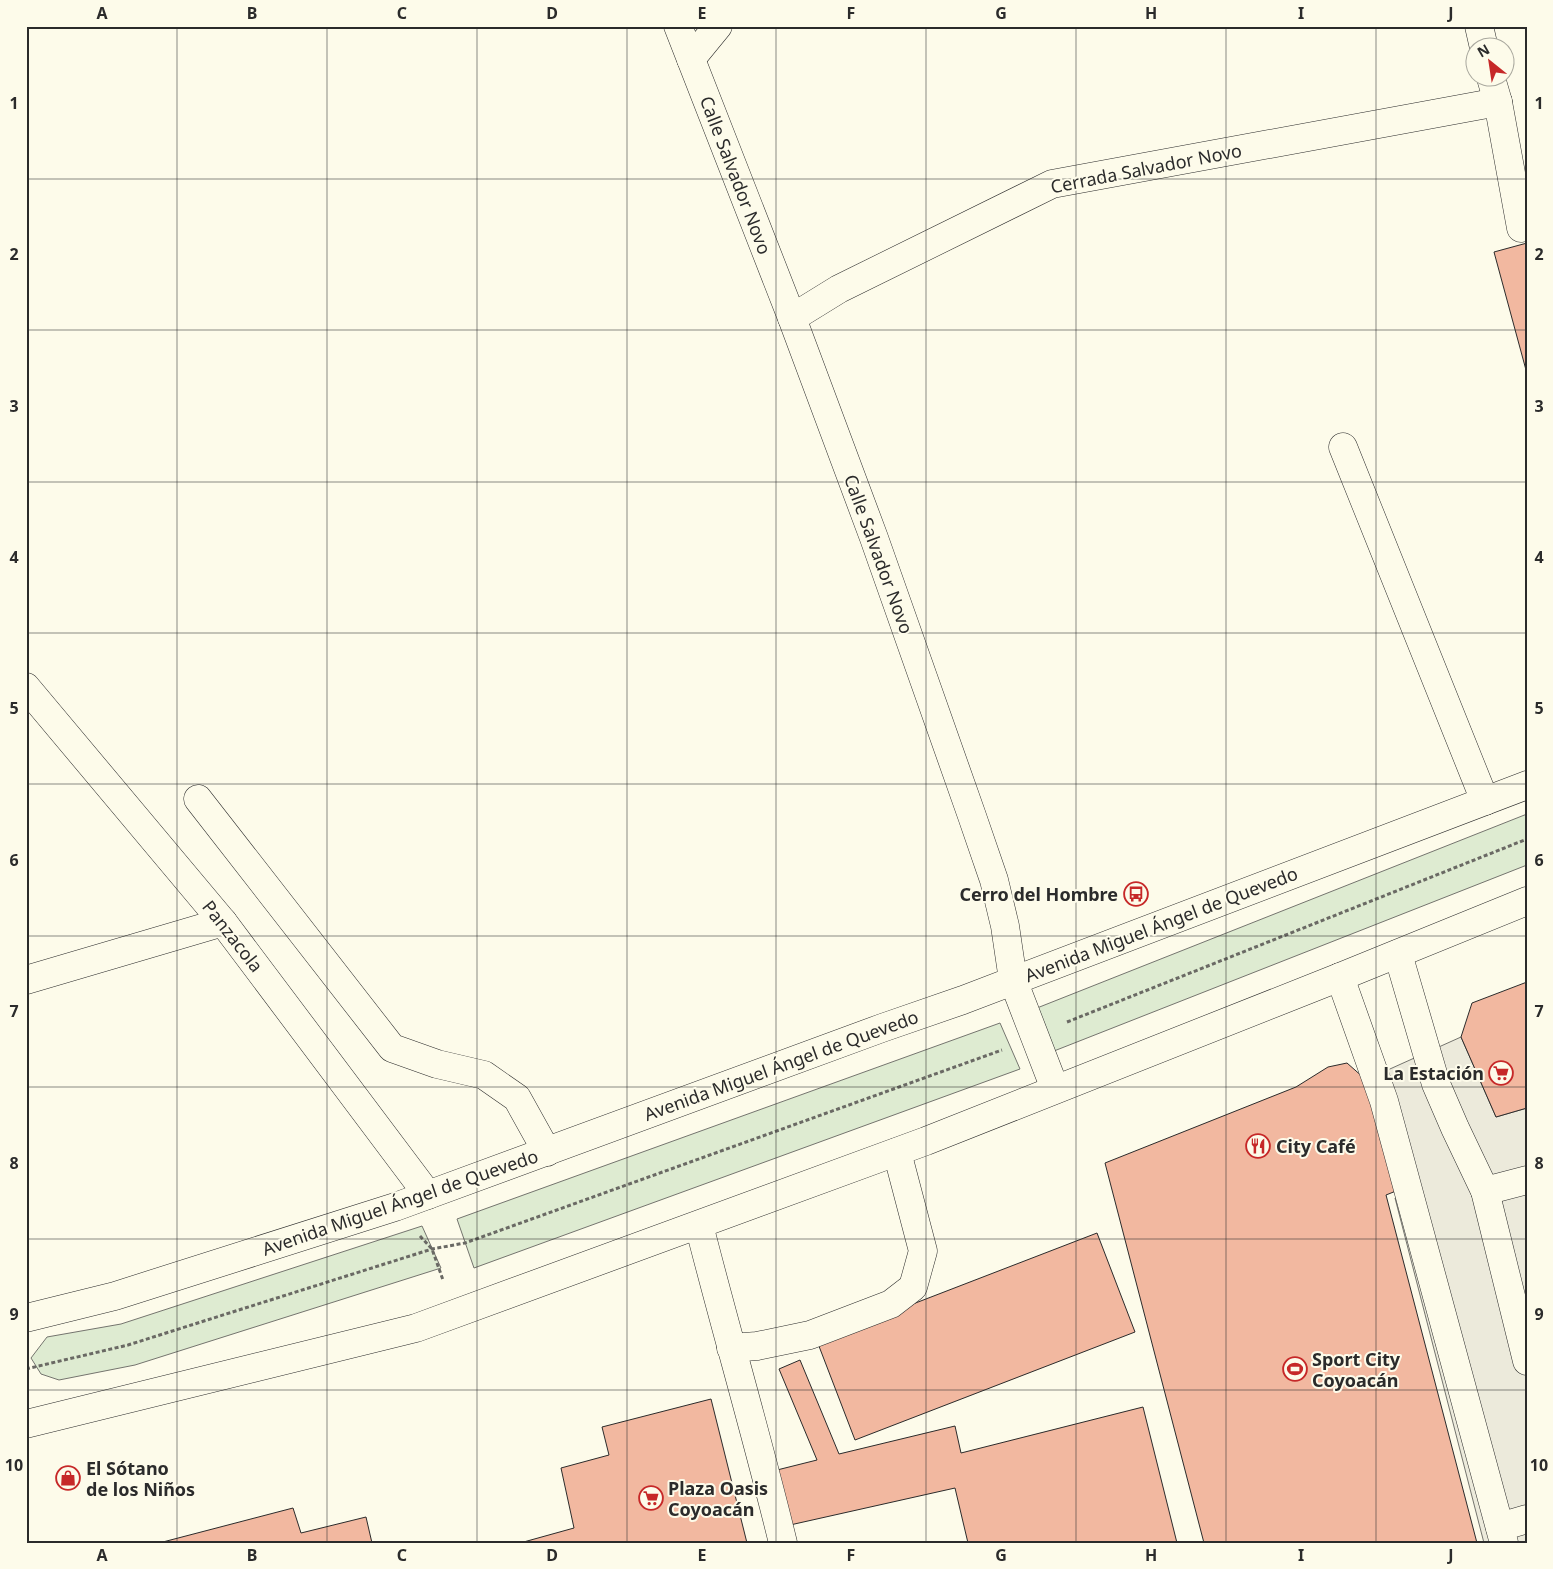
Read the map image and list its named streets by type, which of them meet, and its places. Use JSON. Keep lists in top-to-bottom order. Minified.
{"streets":{"main road":["Cerrada Salvador Novo","Calle Salvador Novo","Avenida Miguel Ángel de Quevedo","Panzacola"]},"crossings":[["Cerrada Salvador Novo","Calle Salvador Novo"],["Calle Salvador Novo","Avenida Miguel Ángel de Quevedo"],["Avenida Miguel Ángel de Quevedo","Panzacola"]],"places":{"bus stop":["Cerro del Hombre"],"supermarket":["La Estación","Plaza Oasis Coyoacán"],"restaurant":["City Café"],"sports":["Sport City Coyoacán"],"shop":["El Sótano de los Niños"]},"north":"top left","grid":{"columns":["A","B","C","D","E","F","G","H","I","J"],"rows":["1","2","3","4","5","6","7","8","9","10"]}}
